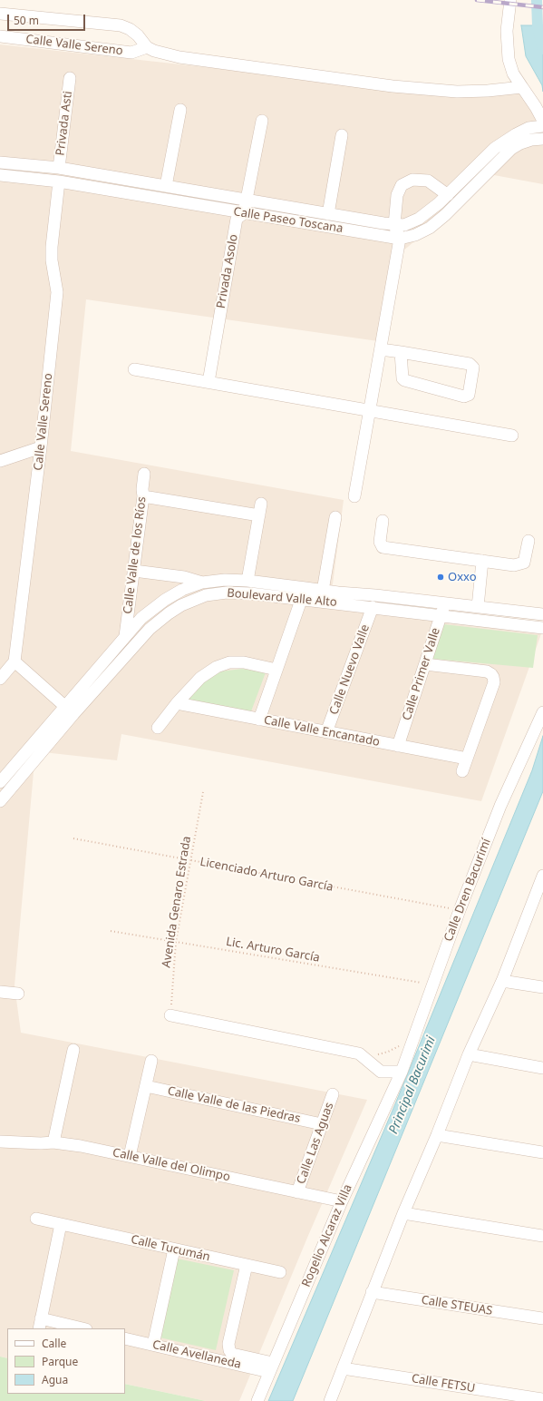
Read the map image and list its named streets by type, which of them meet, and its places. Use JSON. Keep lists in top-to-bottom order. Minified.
{"streets":{"street":["Calle Valle Sereno","Privada Asti","Calle Paseo Toscana","Privada Asolo","Calle Valle de los Ríos","Boulevard Valle Alto","Calle Nuevo Valle","Calle Primer Valle","Calle Valle Encantado","Calle Dren Bacurimí","Calle Valle de las Piedras","Calle Las Aguas","Calle Valle del Olimpo","Rogelio Alcaraz Villa","Calle Tucumán","Calle STEUAS","Calle Avellaneda","Calle FETSU"],"path":["Licenciado Arturo García","Avenida Genaro Estrada","Lic. Arturo García"]},"crossings":[["Calle Valle Sereno","Calle Paseo Toscana"],["Privada Asti","Calle Paseo Toscana"],["Calle Paseo Toscana","Privada Asolo"],["Calle Valle de los Ríos","Boulevard Valle Alto"],["Boulevard Valle Alto","Calle Nuevo Valle"],["Boulevard Valle Alto","Calle Primer Valle"],["Calle Nuevo Valle","Calle Valle Encantado"],["Calle Primer Valle","Calle Valle Encantado"],["Licenciado Arturo García","Calle Dren Bacurimí"],["Licenciado Arturo García","Avenida Genaro Estrada"],["Calle Dren Bacurimí","Lic. Arturo García"],["Calle Dren Bacurimí","Rogelio Alcaraz Villa"],["Avenida Genaro Estrada","Lic. Arturo García"],["Calle Valle de las Piedras","Calle Las Aguas"],["Calle Las Aguas","Calle Valle del Olimpo"],["Calle Valle del Olimpo","Rogelio Alcaraz Villa"],["Rogelio Alcaraz Villa","Calle Avellaneda"],["Calle Tucumán","Calle Avellaneda"]],"water":["Principal Bacurimi"],"places":["Oxxo"],"legend":["Calle","Parque","Agua"],"scale_bar":"50 m"}
